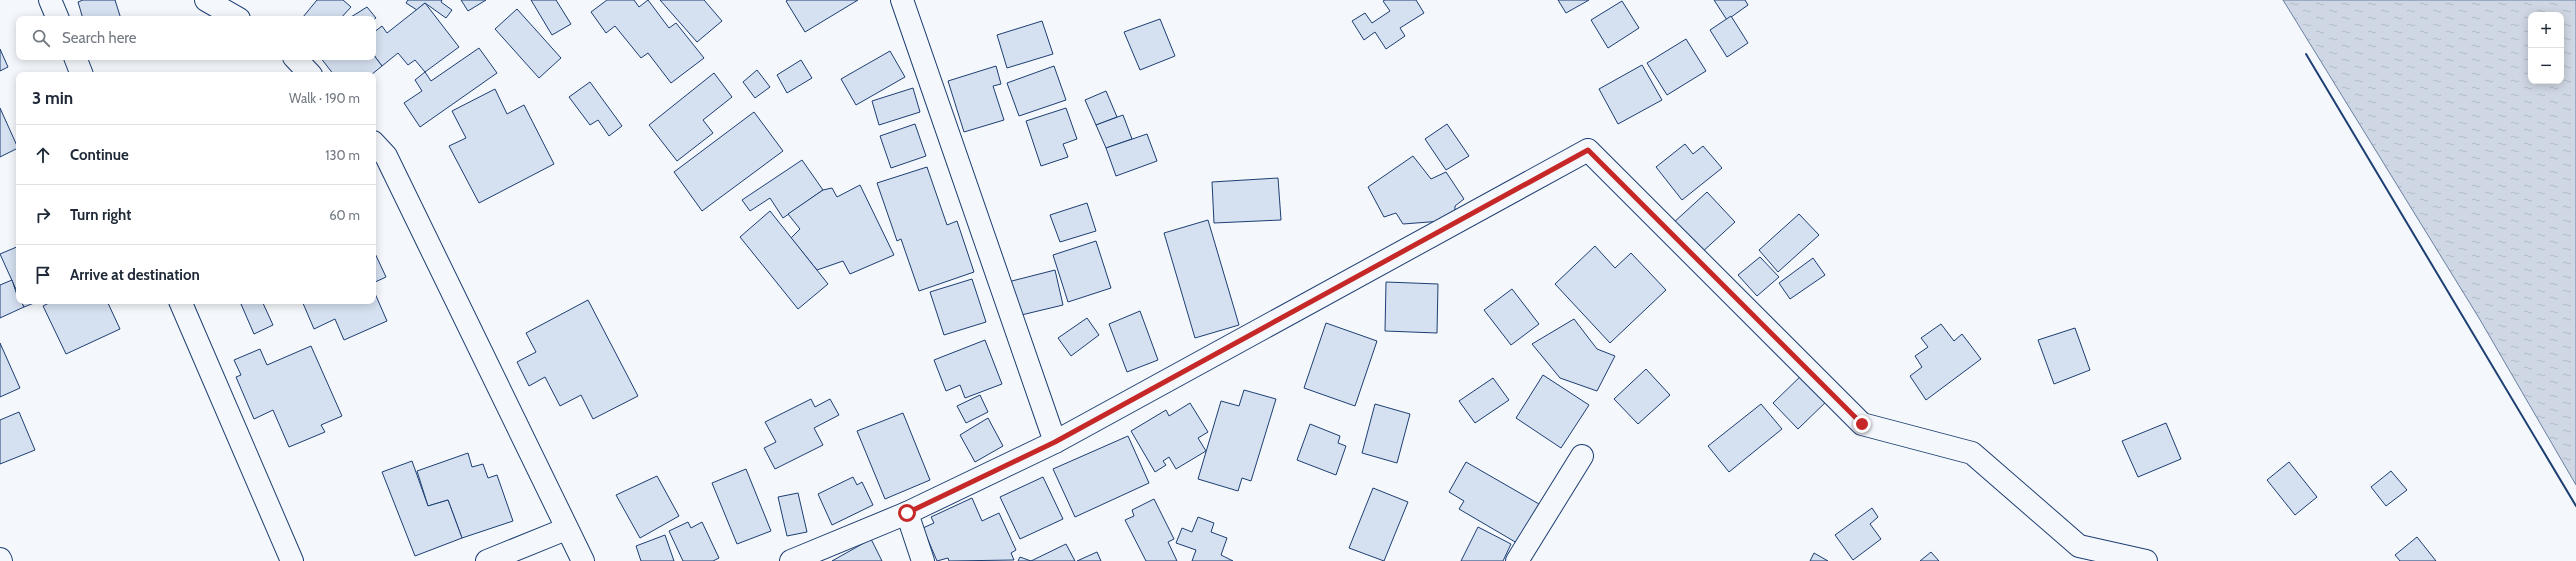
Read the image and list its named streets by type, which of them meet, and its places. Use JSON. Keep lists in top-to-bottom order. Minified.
{"page":{"map_buttons":["+","−"],"search":"Search here","heading":["3 min","Walk · 190 m"],"list":[["Continue","130 m"],["Turn right","60 m"],"Arrive at destination"]}}
